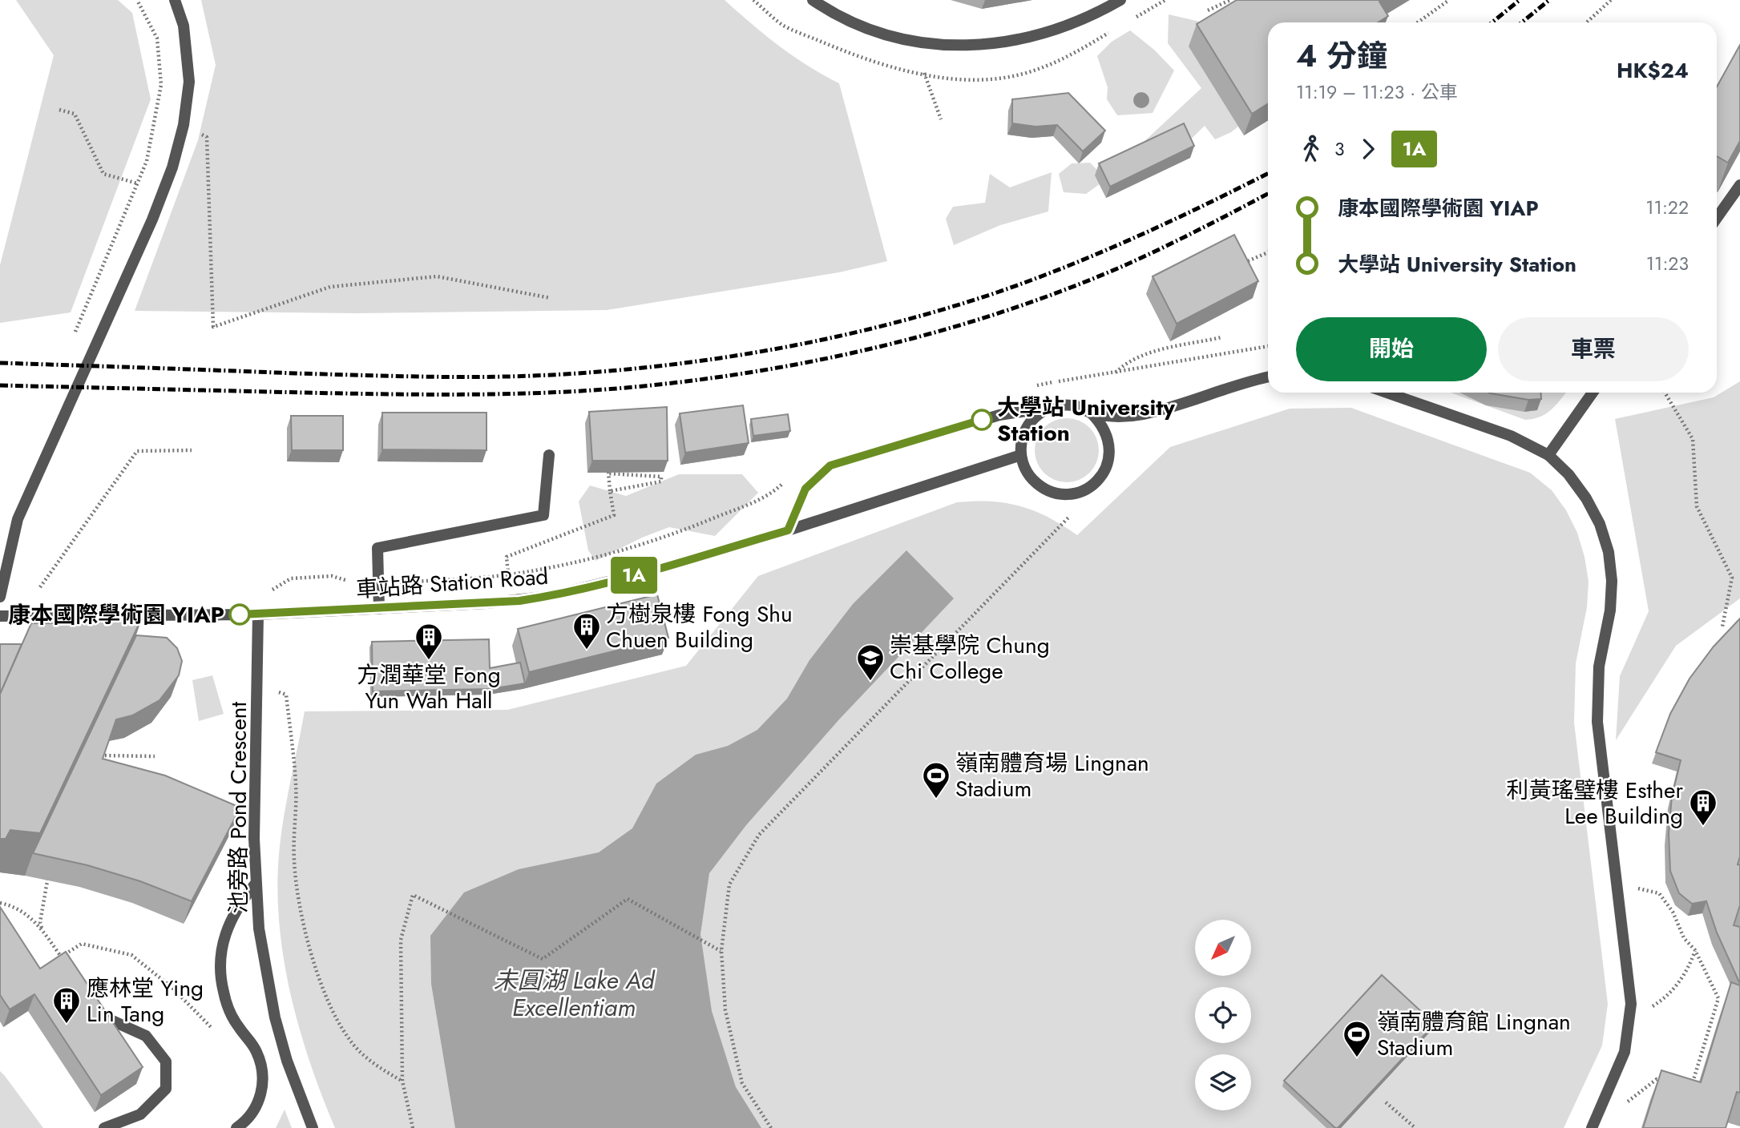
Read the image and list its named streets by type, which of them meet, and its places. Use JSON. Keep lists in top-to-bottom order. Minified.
{"streets":{"street":["車站路 Station Road","池旁路 Pond Crescent"]},"crossings":[["車站路 Station Road","池旁路 Pond Crescent"]],"water":["未圓湖 Lake Ad Excellentiam"],"places":{"other":["大學站 University Station","康本國際學術園 YIAP"],"building":["方樹泉樓 Fong Shu Chuen Building","方潤華堂 Fong Yun Wah Hall","利黃瑤璧樓 Esther Lee Building","應林堂 Ying Lin Tang"],"school or university":["崇基學院 Chung Chi College"],"sports":["嶺南體育場 Lingnan Stadium","嶺南體育館 Lingnan Stadium"]},"lines":["bus line 1A"],"north":"bottom left","page":{"on_map":"1A","heading":["4 分鐘","11:19 – 11:23 · 公車","HK$24"],"legs":["3","1A"],"list":[{"name":"康本國際學術園 YIAP","value":"11:22"},{"name":"大學站 University Station","value":"11:23"}],"buttons":["開始","車票"]}}
